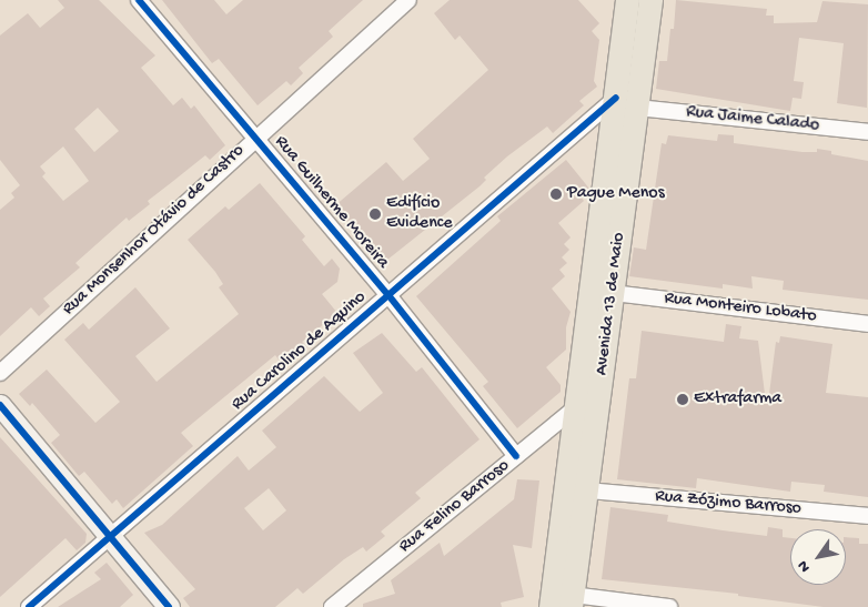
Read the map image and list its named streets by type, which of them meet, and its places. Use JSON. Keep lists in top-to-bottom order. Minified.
{"streets":{"main road":["Avenida 13 de Maio"],"street":["Rua Jaime Calado","Rua Guilherme Moreira","Rua Monsenhor Otávio de Castro","Rua Monteiro Lobato","Rua Carolino de Aquino","Rua Zózimo Barroso","Rua Felino Barroso"]},"crossings":[["Rua Jaime Calado","Avenida 13 de Maio"],["Rua Guilherme Moreira","Rua Monsenhor Otávio de Castro"],["Rua Guilherme Moreira","Rua Carolino de Aquino"],["Rua Guilherme Moreira","Rua Felino Barroso"],["Avenida 13 de Maio","Rua Monteiro Lobato"],["Avenida 13 de Maio","Rua Carolino de Aquino"],["Avenida 13 de Maio","Rua Zózimo Barroso"],["Avenida 13 de Maio","Rua Felino Barroso"]],"places":["Pague Menos","Edifício Evidence","Extrafarma"],"north":"bottom left"}
